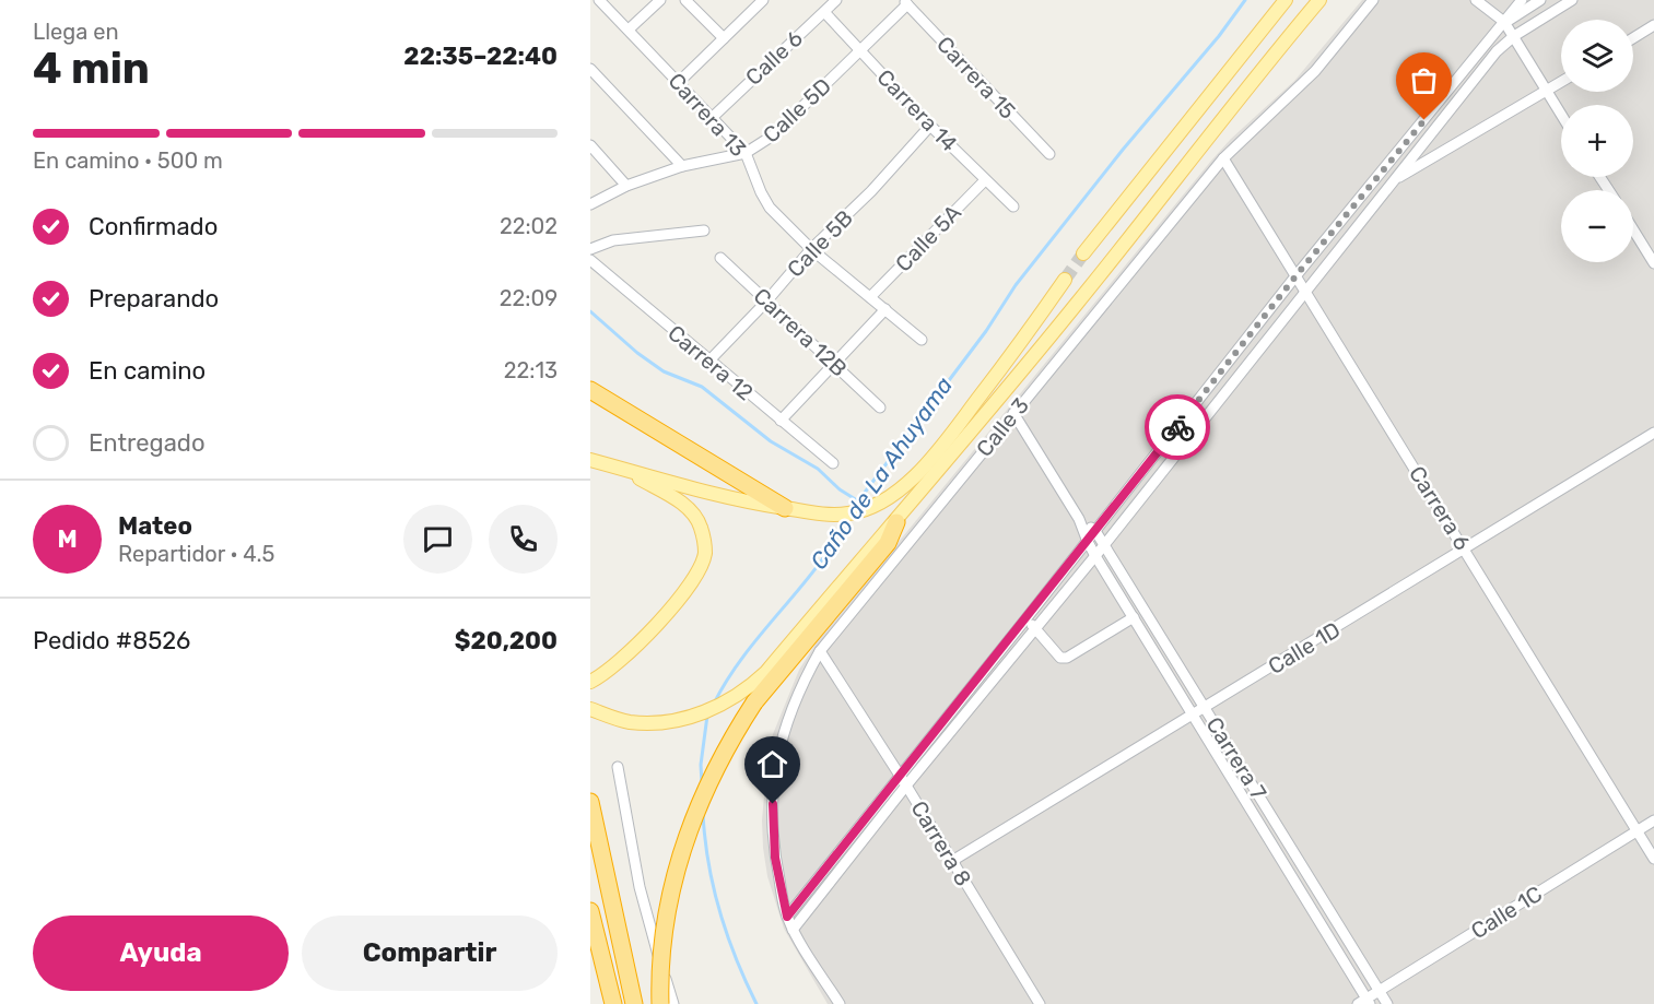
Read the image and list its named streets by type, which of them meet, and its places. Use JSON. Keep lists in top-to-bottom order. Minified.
{"streets":{"street":["Calle 6","Carrera 15","Calle 5D","Carrera 14","Carrera 13","Calle 5A","Calle 5B","Carrera 12B","Carrera 12","Calle 3","Carrera 6","Calle 1D","Carrera 7","Carrera 8","Calle 1C"]},"crossings":[["Calle 6","Carrera 14"],["Calle 6","Carrera 13"],["Carrera 15","Calle 5D"],["Calle 5D","Carrera 14"],["Calle 5D","Carrera 13"],["Carrera 14","Calle 5A"],["Carrera 14","Calle 5B"],["Carrera 13","Calle 5A"],["Carrera 13","Calle 5B"],["Calle 5B","Carrera 12B"],["Calle 5B","Carrera 12"],["Calle 3","Carrera 6"],["Calle 3","Carrera 7"],["Calle 3","Carrera 8"],["Carrera 6","Calle 1D"],["Carrera 6","Calle 1C"],["Calle 1D","Carrera 7"],["Calle 1D","Carrera 8"],["Carrera 7","Calle 1C"]],"water":["Caño de La Ahuyama"],"page":{"heading":["4 min","Llega en","22:35–22:40"],"panel":["Mateo","Repartidor · 4.5","Pedido #8526","$20,200"],"map_buttons":["+","−"],"bar":"En camino · 500 m","list":[["Confirmado","22:02"],["Preparando","22:09"],["En camino","22:13"],"Entregado"],"round":"M","buttons":["Ayuda","Compartir"]}}
